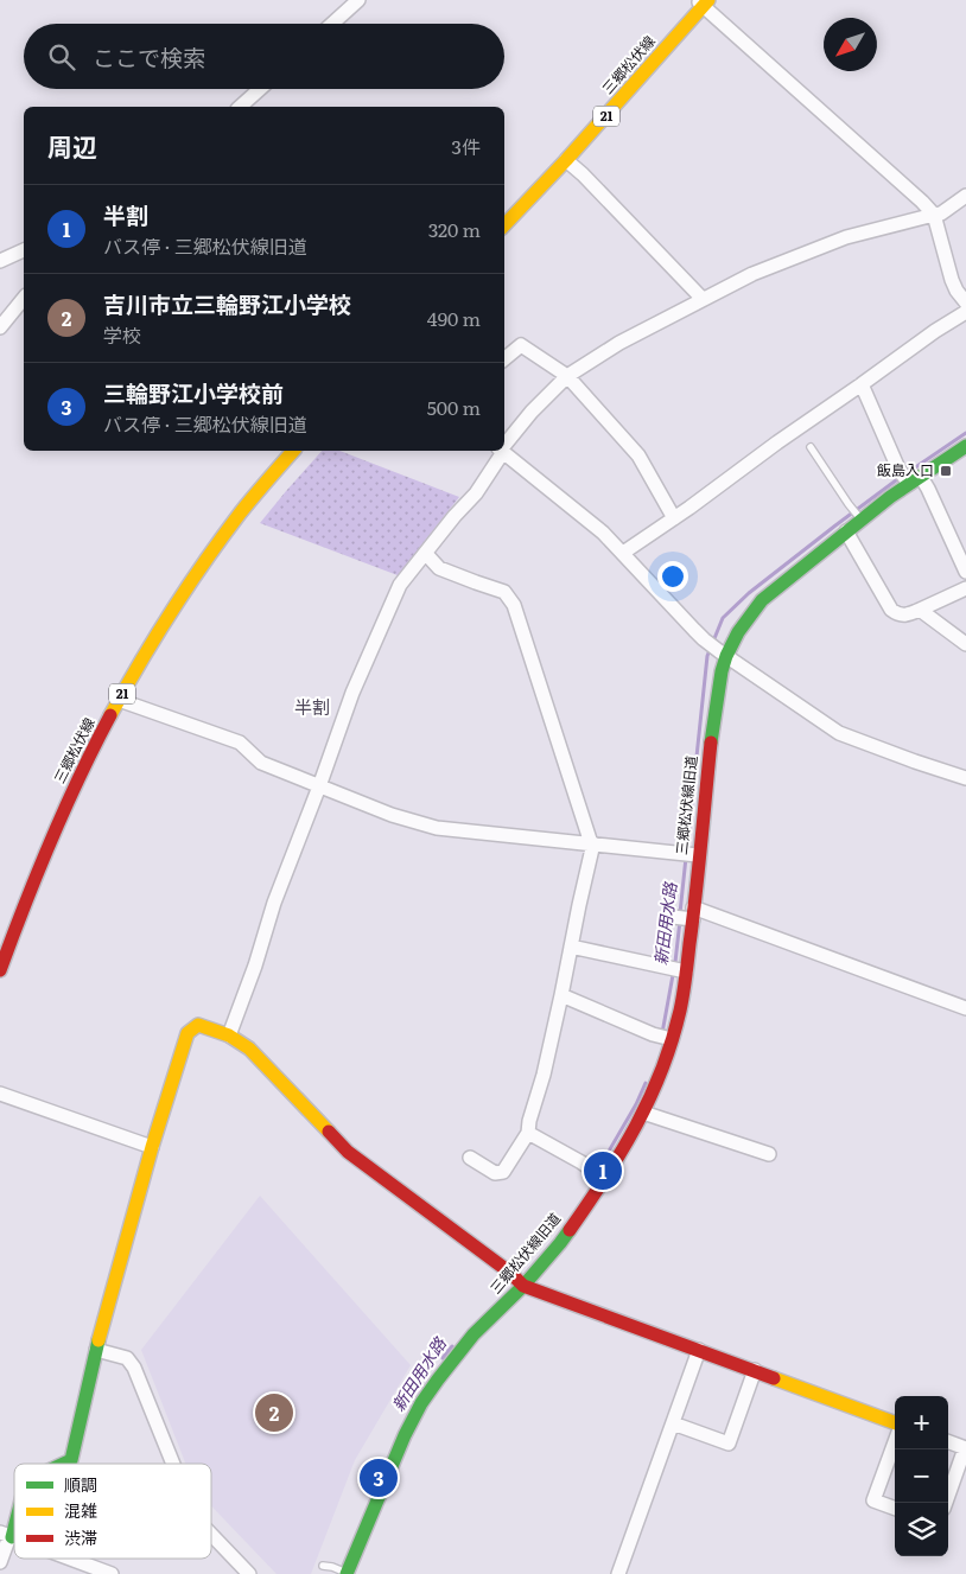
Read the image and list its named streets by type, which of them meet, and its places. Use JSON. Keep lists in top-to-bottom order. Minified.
{"streets":{"street":["三郷松伏線","21","三郷松伏線旧道"]},"districts":["半割"],"water":["新田用水路"],"places":{"transit":["飯島入口"]},"legend":["順調","混雑","渋滞"],"north":"bottom left","page":{"search":"ここで検索","heading":["周辺","3件"],"list":[{"mark":"1","name":"半割","note":"バス停 · 三郷松伏線旧道","value":"320 m"},{"mark":"2","name":"吉川市立三輪野江小学校","note":"学校","value":"490 m"},{"mark":"3","name":"三輪野江小学校前","note":"バス停 · 三郷松伏線旧道","value":"500 m"}],"pins":["1","2","3"],"map_buttons":["+","−"]}}
